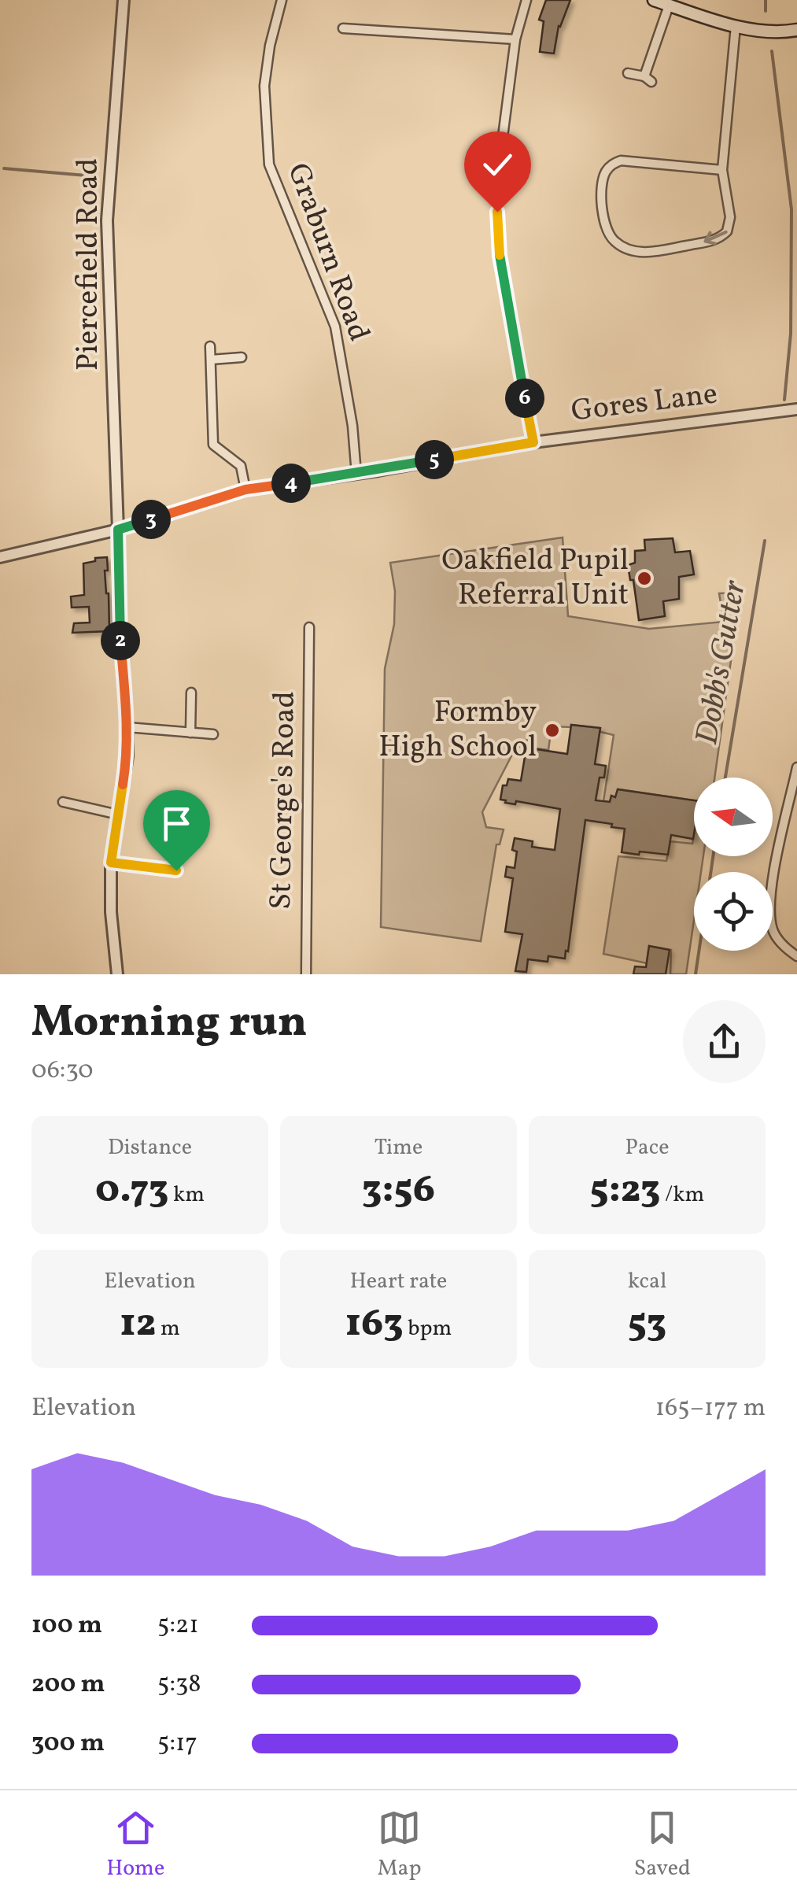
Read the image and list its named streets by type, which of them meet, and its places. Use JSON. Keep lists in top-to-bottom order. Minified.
{"streets":{"street":["Graburn Road","Piercefield Road","Gores Lane","St George's Road"]},"crossings":[["Graburn Road","Gores Lane"],["Piercefield Road","Gores Lane"]],"water":["Dobb's Gutter"],"places":["Oakfield Pupil Referral Unit","Formby High School"],"north":"left","page":{"pins":["6","5","4","3","2"],"heading":["Morning run","06:30"],"stats":[["Distance","0.73 km"],["Time","3:56"],["Pace","5:23 /km"],["Elevation","12 m"],["Heart rate","163 bpm"],["kcal","53"]],"chart":["Elevation","165–177 m"],"list":[{"name":"100 m","note":"5:21"},{"name":"200 m","note":"5:38"},{"name":"300 m","note":"5:17"}],"tabs":["Home","Map","Saved"]}}
